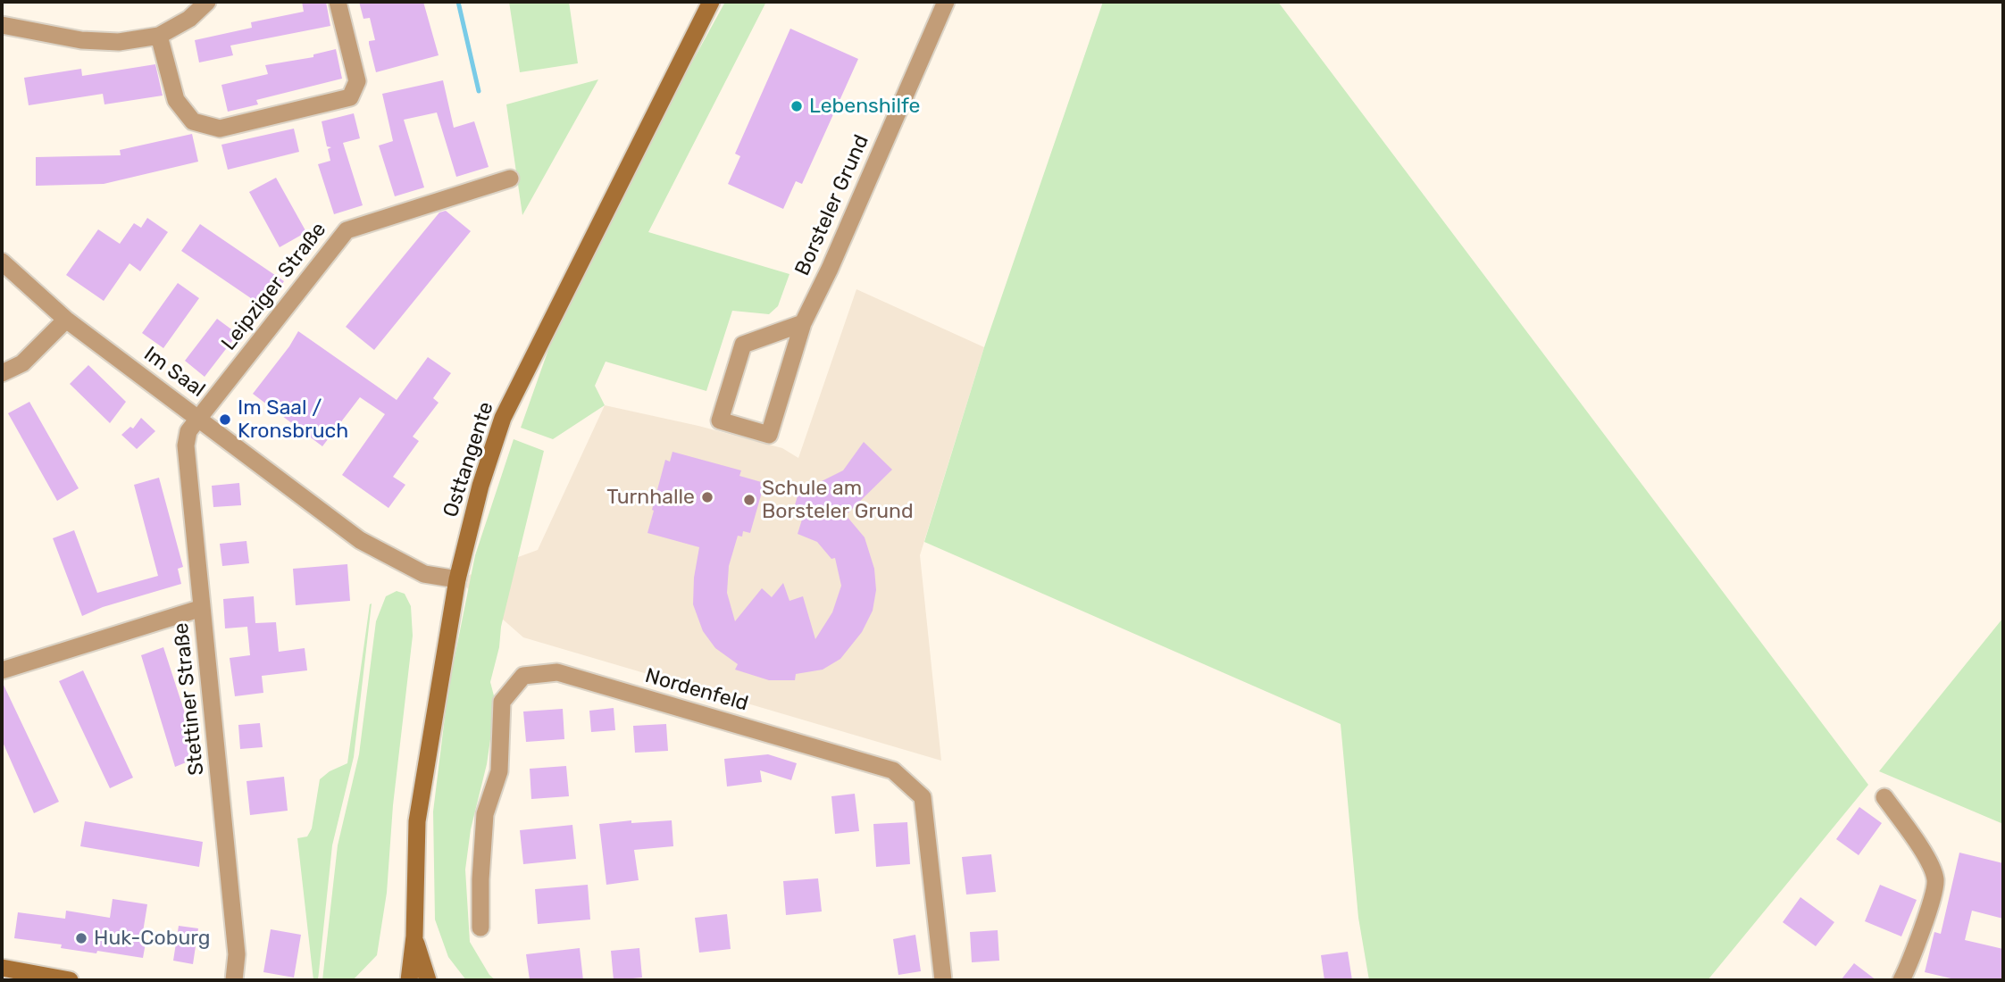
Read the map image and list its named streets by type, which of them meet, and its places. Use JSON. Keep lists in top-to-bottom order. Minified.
{"streets":{"main road":["Osttangente"],"street":["Borsteler Grund","Leipziger Straße","Im Saal","Nordenfeld","Stettiner Straße"]},"crossings":[["Leipziger Straße","Im Saal"],["Leipziger Straße","Stettiner Straße"],["Im Saal","Osttangente"],["Im Saal","Stettiner Straße"]],"places":["Lebenshilfe","Im Saal / Kronsbruch","Turnhalle","Schule am Borsteler Grund","Huk-Coburg"]}
